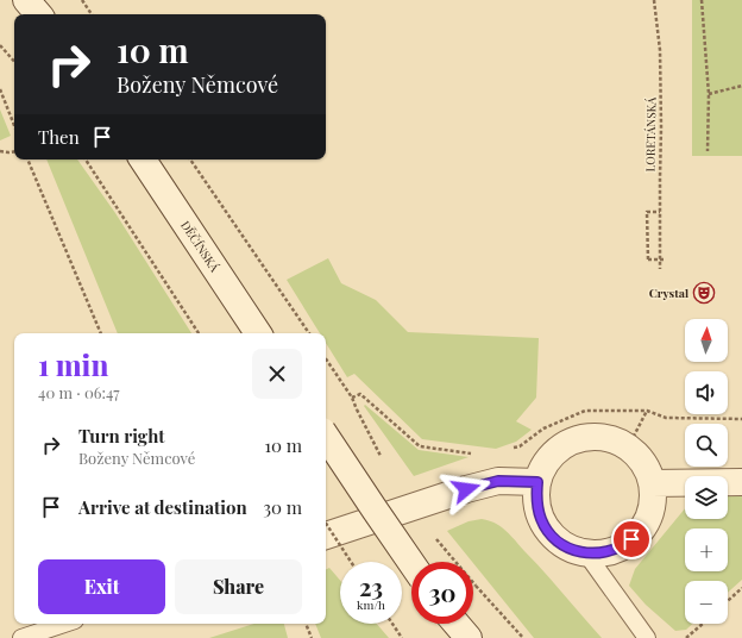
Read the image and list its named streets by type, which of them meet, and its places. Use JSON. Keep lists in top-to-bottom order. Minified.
{"streets":{"street":["DĚČÍNSKÁ"],"path":["LORETÁNSKÁ"]},"places":{"theatre":["Crystal"]},"north":"top","page":{"turn":["10 m","Boženy Němcové"],"then":"Then","map_buttons":["+","−"],"heading":["1 min","40 m · 06:47"],"list":[{"name":"Turn right","note":"Boženy Němcové","value":"10 m"},{"name":"Arrive at destination","value":"30 m"}],"buttons":["Exit","Share"],"speed":"23 km/h","limit":"30"}}
